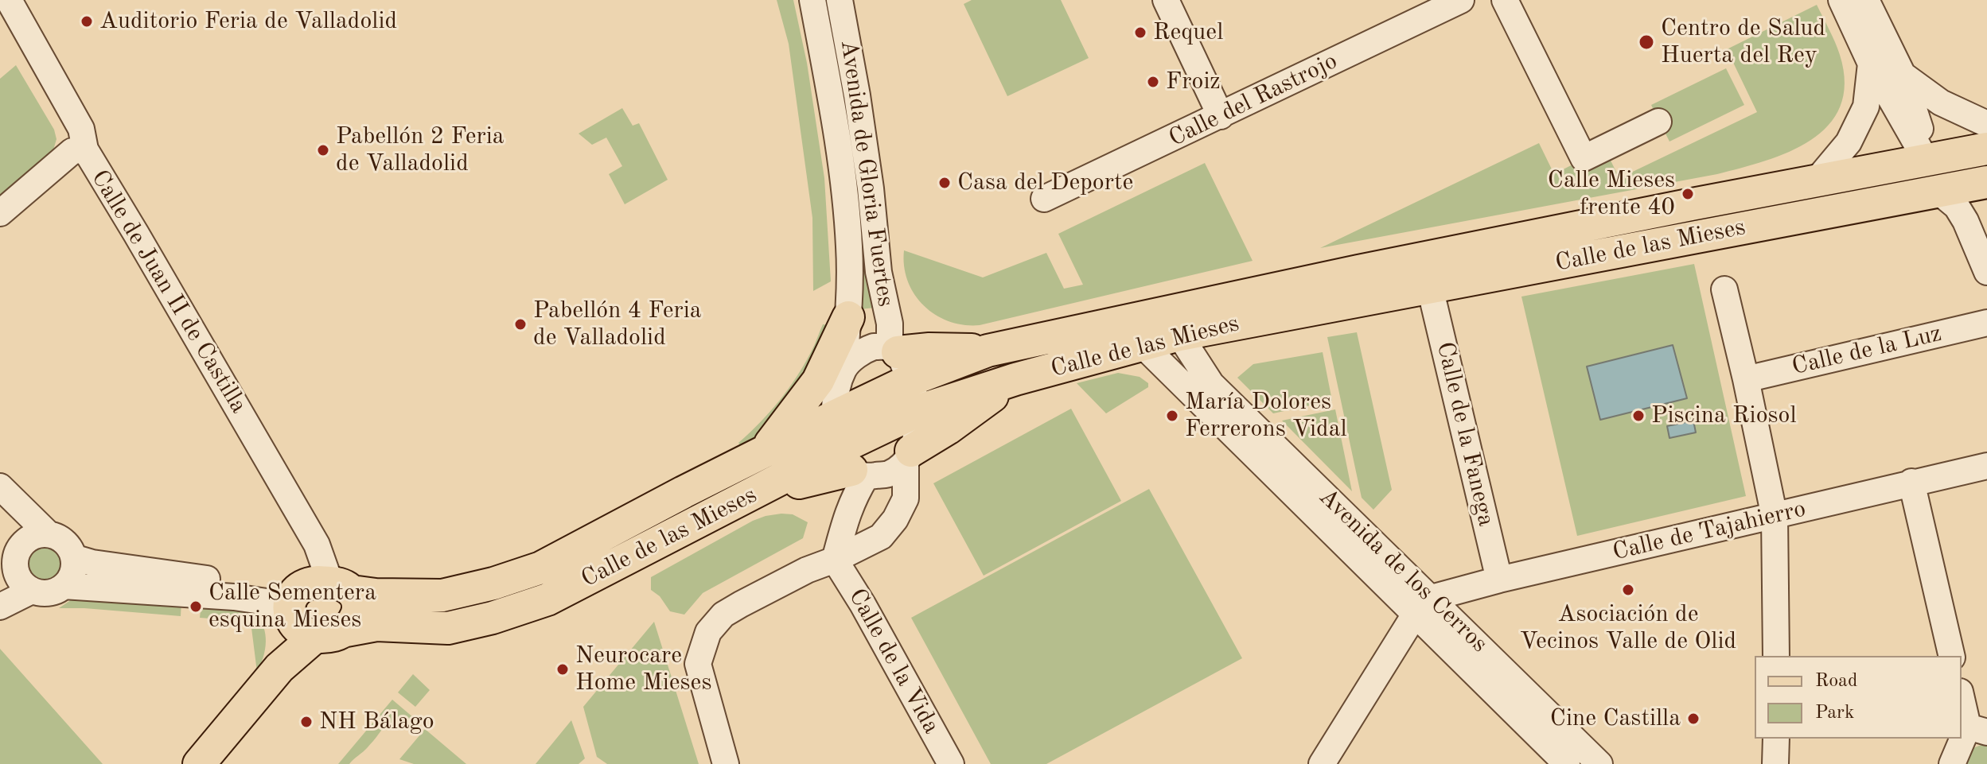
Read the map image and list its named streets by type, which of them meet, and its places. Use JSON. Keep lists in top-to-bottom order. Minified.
{"streets":{"main road":["Calle de las Mieses"],"street":["Calle del Rastrojo","Avenida de Gloria Fuertes","Calle de Juan II de Castilla","Calle de la Luz","Calle de la Fanega","Calle de Tajahierro","Avenida de los Cerros","Calle de la Vida"]},"crossings":[["Avenida de Gloria Fuertes","Calle de las Mieses"],["Avenida de Gloria Fuertes","Calle de la Vida"],["Calle de las Mieses","Calle de Juan II de Castilla"],["Calle de las Mieses","Calle de la Fanega"],["Calle de las Mieses","Avenida de los Cerros"],["Calle de la Fanega","Calle de Tajahierro"],["Calle de Tajahierro","Avenida de los Cerros"]],"places":["Auditorio Feria de Valladolid","Requel","Centro de Salud Huerta del Rey","Froiz","Pabellón 2 Feria de Valladolid","Casa del Deporte","Calle Mieses frente 40","Pabellón 4 Feria de Valladolid","María Dolores Ferrerons Vidal","Piscina Riosol","Asociación de Vecinos Valle de Olid","Calle Sementera esquina Mieses","Neurocare Home Mieses","Cine Castilla","NH Bálago"],"legend":["Road","Park"]}
